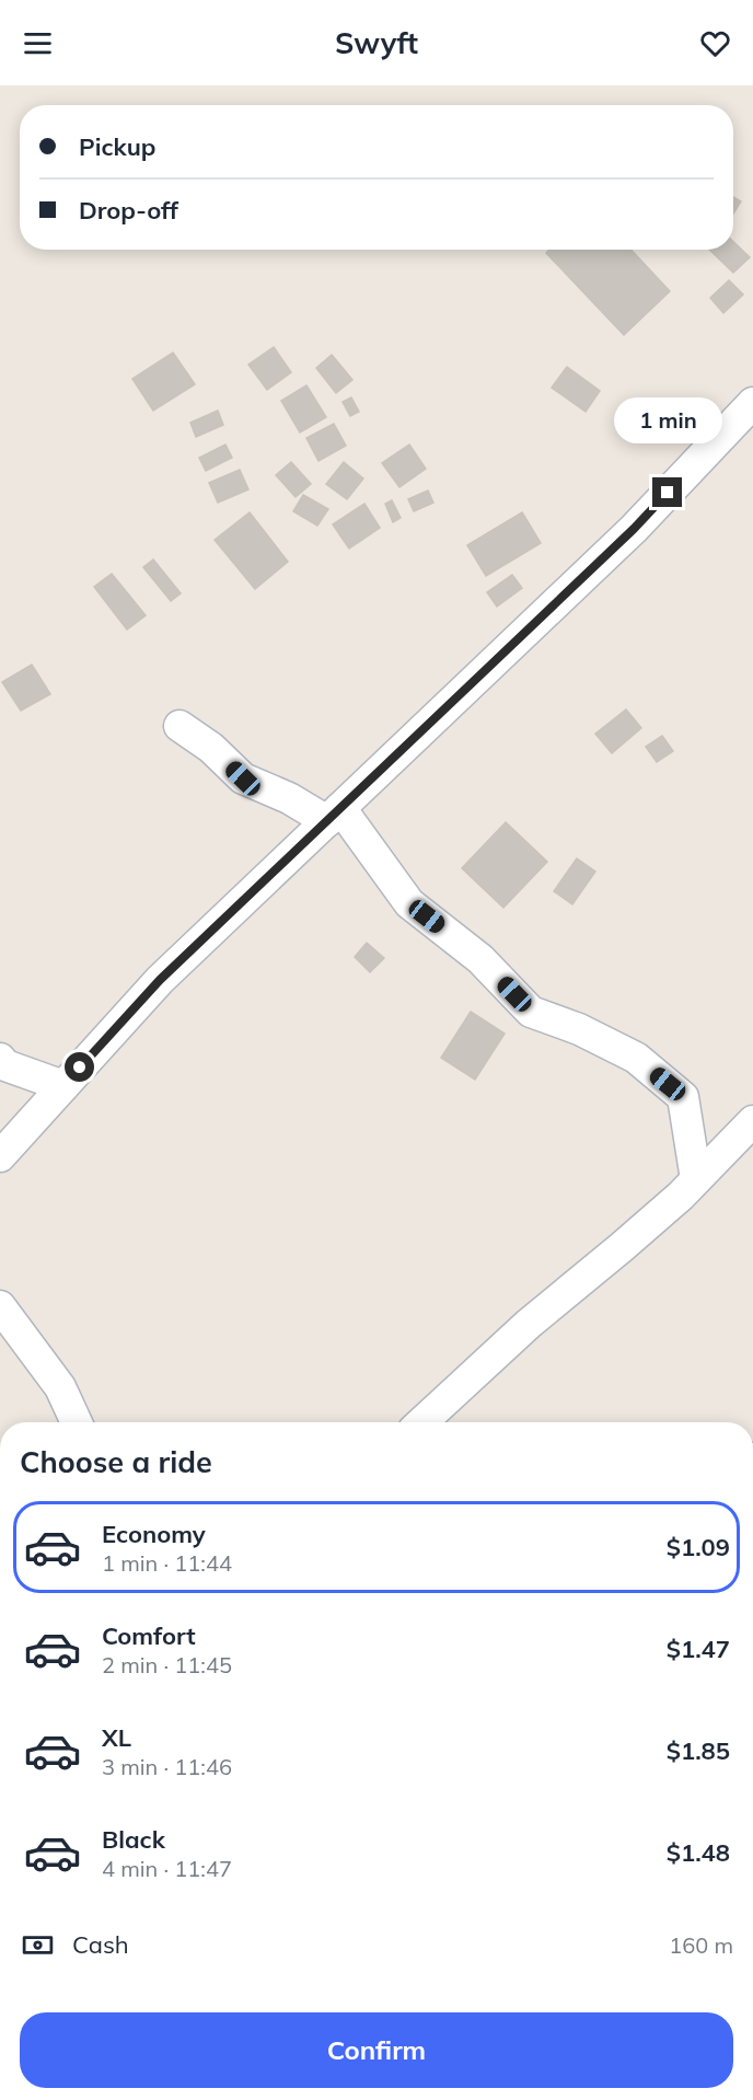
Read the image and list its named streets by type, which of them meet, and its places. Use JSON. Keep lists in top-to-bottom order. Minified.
{"page":{"header":"Swyft","banner":["Pickup","Drop-off"],"bubble":"1 min","heading":"Choose a ride","list":[{"name":"Economy","note":"1 min · 11:44","value":"$1.09"},{"name":"Comfort","note":"2 min · 11:45","value":"$1.47"},{"name":"XL","note":"3 min · 11:46","value":"$1.85"},{"name":"Black","note":"4 min · 11:47","value":"$1.48"}],"pay":["Cash","160 m"],"buttons":"Confirm"}}
